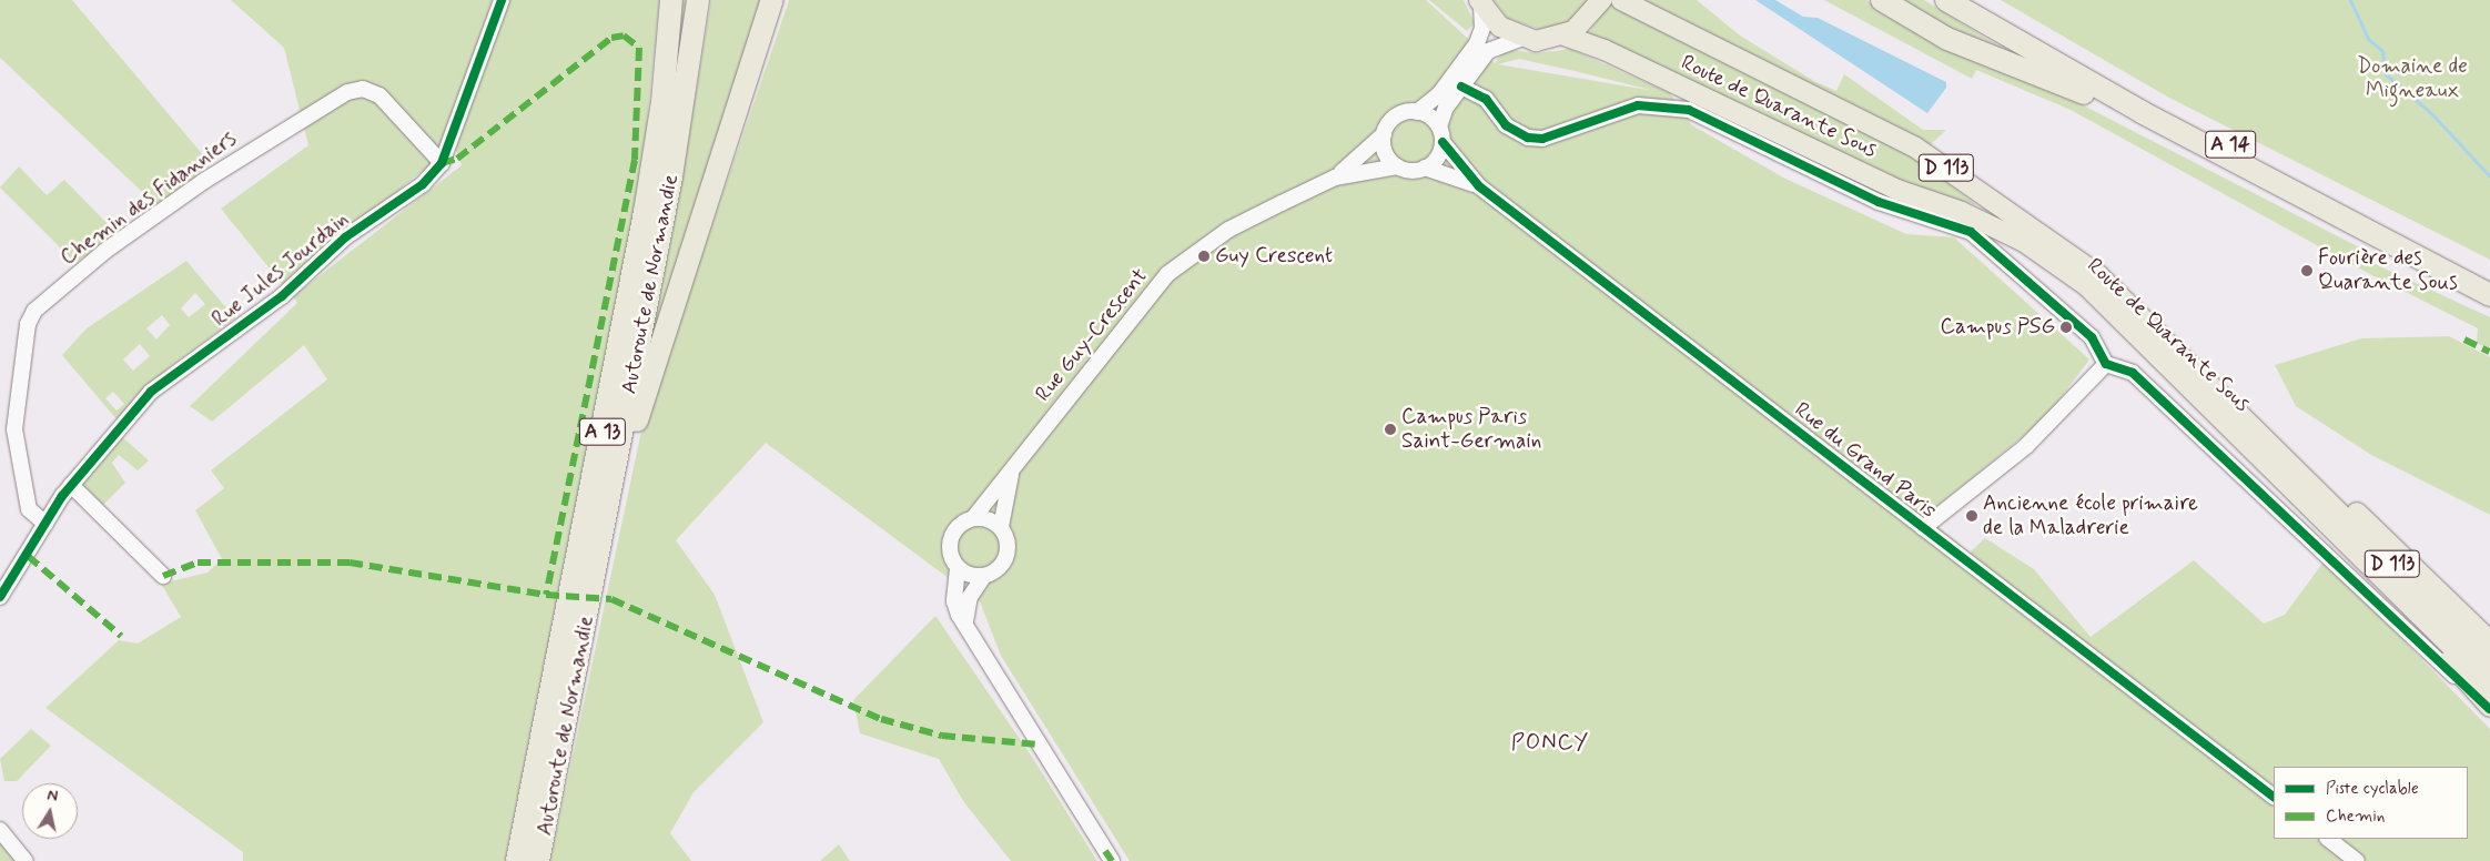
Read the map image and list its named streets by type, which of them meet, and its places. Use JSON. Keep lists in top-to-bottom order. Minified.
{"streets":{"highway":["A 14","Autoroute de Normandie","A 13"],"main road":["Route de Quarante Sous","D 113"],"street":["Chemin des Fidanniers","Rue Jules Jourdain","Rue Guy-Crescent","Rue du Grand Paris"]},"crossings":[["Chemin des Fidanniers","Rue Jules Jourdain"],["Rue Guy-Crescent","Rue du Grand Paris"]],"districts":["PONCY"],"parks":["Domaine de Migneaux"],"places":["Guy Crescent","Fourière des Quarante Sous","Campus PSG","Campus Paris Saint-Germain","Ancienne école primaire de la Maladrerie"],"legend":["Piste cyclable","Chemin"],"north":"top"}
